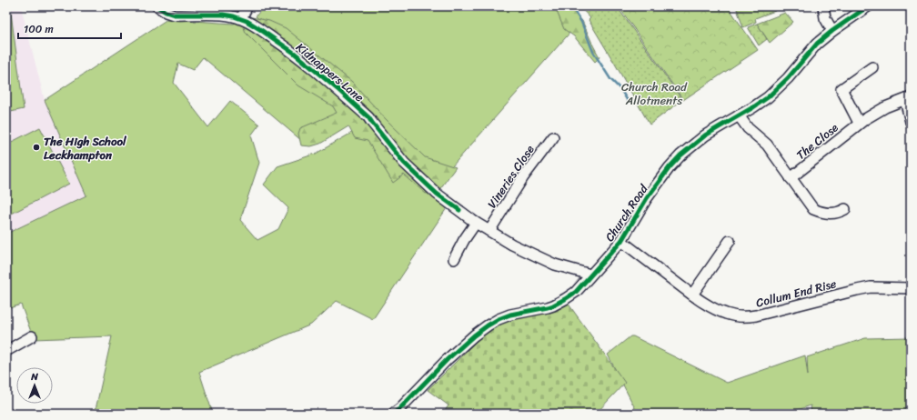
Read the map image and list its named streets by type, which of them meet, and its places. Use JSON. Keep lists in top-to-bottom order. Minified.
{"streets":{"street":["Kidnappers Lane","The Close","Vineries Close","Church Road","Collum End Rise"]},"crossings":[["Kidnappers Lane","Vineries Close"],["Kidnappers Lane","Church Road"],["The Close","Church Road"],["Church Road","Collum End Rise"]],"parks":["Church Road Allotments"],"places":["The High School Leckhampton"],"scale_bar":"100 m","north":"top"}
